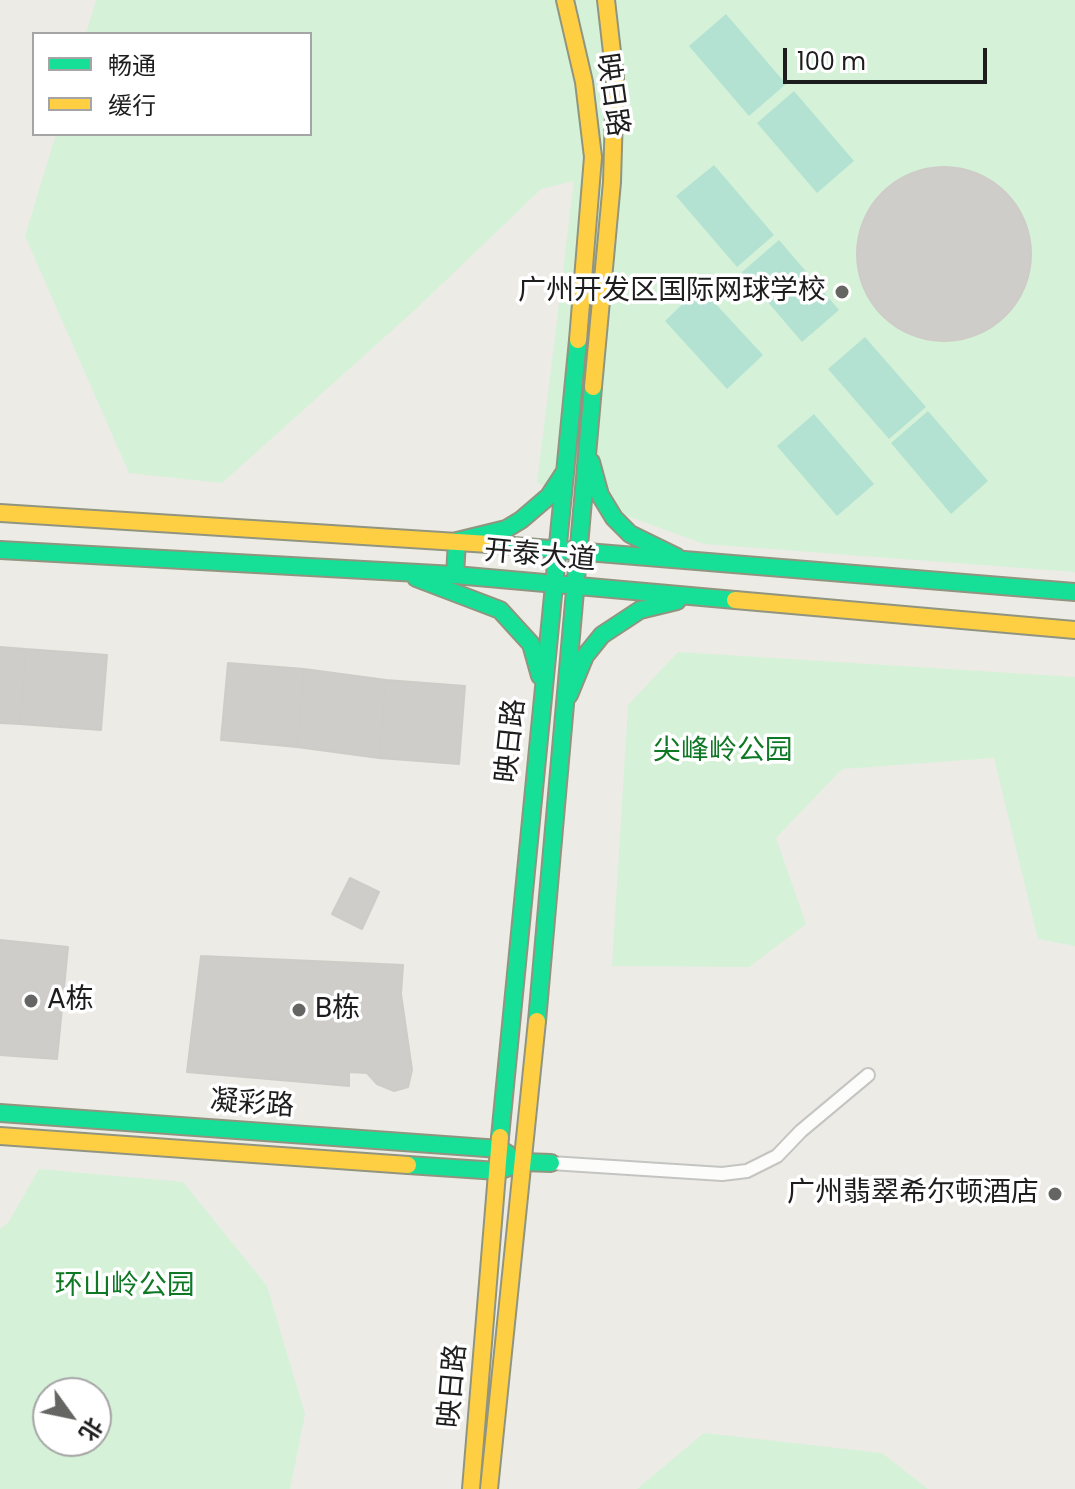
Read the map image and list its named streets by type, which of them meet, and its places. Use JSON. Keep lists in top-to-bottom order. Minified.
{"streets":{"street":["映日路","开泰大道","凝彩路"]},"crossings":[["映日路","开泰大道"],["映日路","凝彩路"]],"parks":["尖峰岭公园","环山岭公园"],"places":["广州开发区国际网球学校","A栋","B栋","广州翡翠希尔顿酒店"],"legend":["畅通","缓行"],"scale_bar":"100 m","north":"bottom right"}
